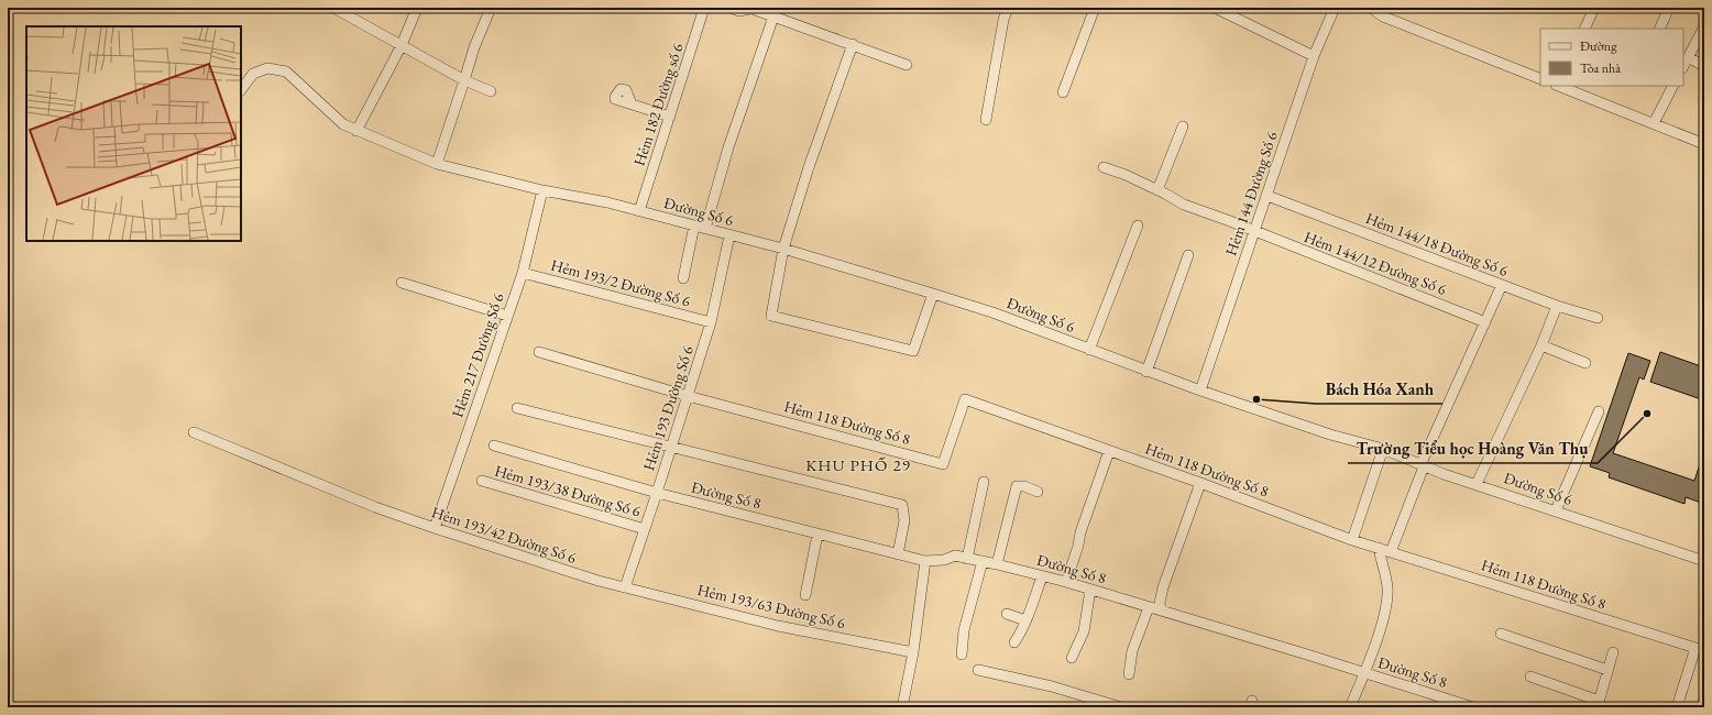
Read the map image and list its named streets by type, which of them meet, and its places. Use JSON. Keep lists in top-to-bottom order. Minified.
{"streets":{"street":["Hẻm 182 Đường số 6","Hẻm 144 Đường Số 6","Đường Số 6","Hẻm 144/18 Đường Số 6","Hẻm 144/12 Đường Số 6","Hẻm 193/2 Đường Số 6","Hẻm 217 Đường Số 6","Hẻm 193 Đường Số 6","Hẻm 118 Đường Số 8","Hẻm 193/38 Đường Số 6","Đường Số 8","Hẻm 193/42 Đường Số 6","Hẻm 193/63 Đường Số 6"]},"crossings":[["Hẻm 182 Đường số 6","Đường Số 6"],["Hẻm 144 Đường Số 6","Đường Số 6"],["Hẻm 144 Đường Số 6","Hẻm 144/18 Đường Số 6"],["Hẻm 144 Đường Số 6","Hẻm 144/12 Đường Số 6"],["Đường Số 6","Hẻm 217 Đường Số 6"],["Đường Số 6","Hẻm 193 Đường Số 6"],["Hẻm 193/2 Đường Số 6","Hẻm 217 Đường Số 6"],["Hẻm 193/2 Đường Số 6","Hẻm 193 Đường Số 6"],["Hẻm 217 Đường Số 6","Hẻm 193/42 Đường Số 6"],["Hẻm 193 Đường Số 6","Hẻm 118 Đường Số 8"],["Hẻm 193 Đường Số 6","Hẻm 193/38 Đường Số 6"],["Hẻm 193 Đường Số 6","Đường Số 8"],["Hẻm 193 Đường Số 6","Hẻm 193/42 Đường Số 6"],["Hẻm 193 Đường Số 6","Hẻm 193/63 Đường Số 6"],["Hẻm 193/42 Đường Số 6","Hẻm 193/63 Đường Số 6"]],"districts":["KHU PHỐ 29"],"places":["Bách Hóa Xanh","Trường Tiểu học Hoàng Văn Thụ"],"legend":["Đường","Tòa nhà"]}
